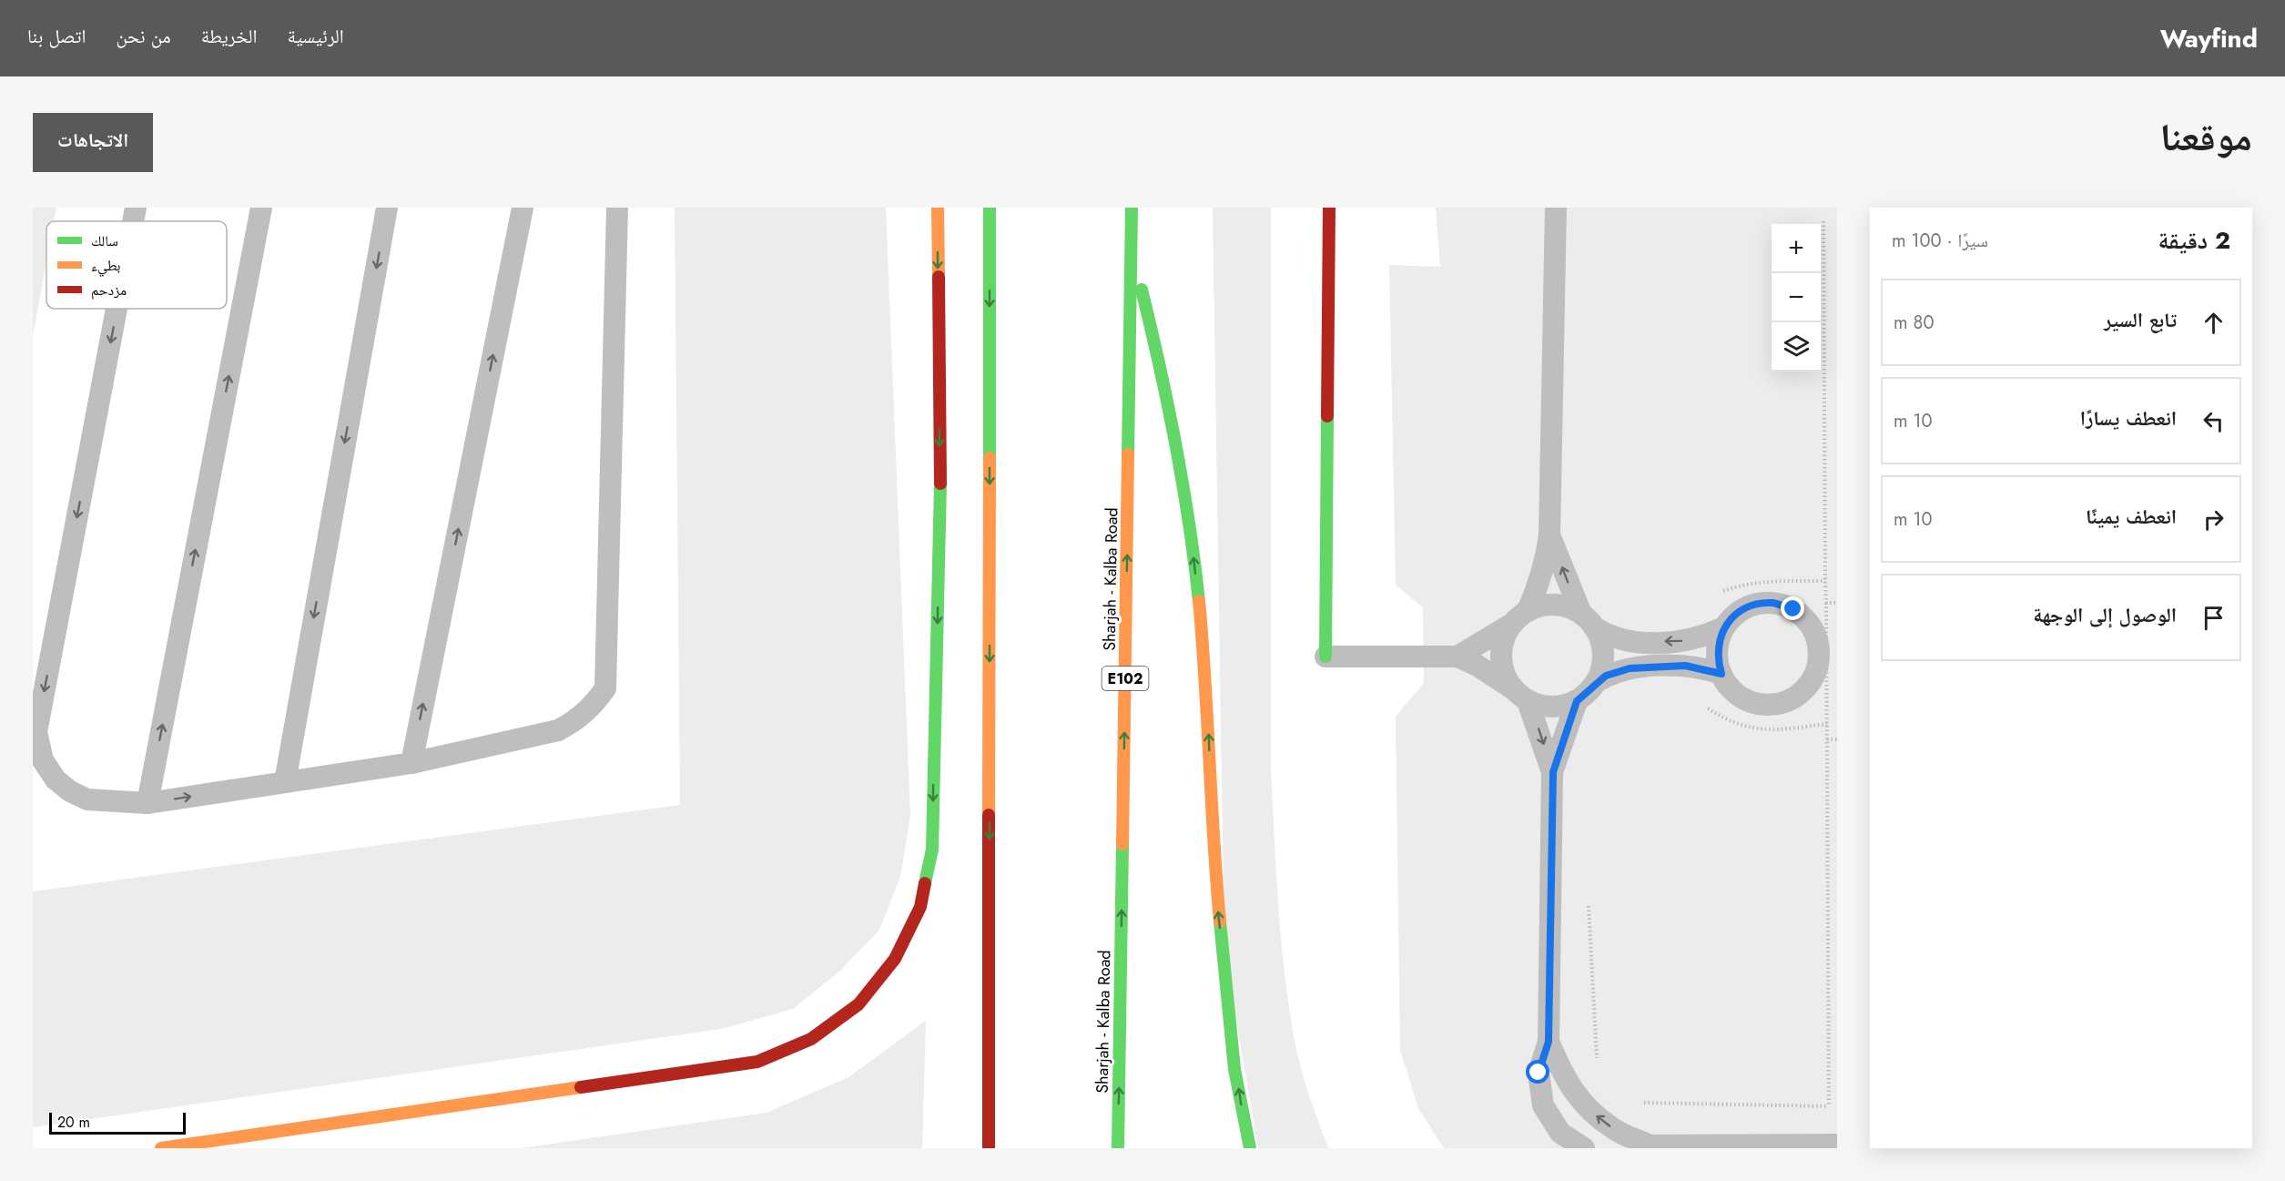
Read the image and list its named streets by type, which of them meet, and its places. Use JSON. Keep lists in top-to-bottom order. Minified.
{"streets":{"main road":["Sharjah - Kalba Road","E102"]},"legend":["سالك","بطيء","مزدحم"],"scale_bar":"20 m","page":{"header":"Wayfind","nav":["الرئيسية","الخريطة","من نحن","اتصل بنا"],"title":"موقعنا","buttons":"الاتجاهات","heading":["2 دقيقة","سيرًا · 100 m"],"map_buttons":["+","−"],"list":[["تابع السير","80 m"],["انعطف يسارًا","10 m"],["انعطف يمينًا","10 m"],"الوصول إلى الوجهة"],"scale":"20 m"}}
